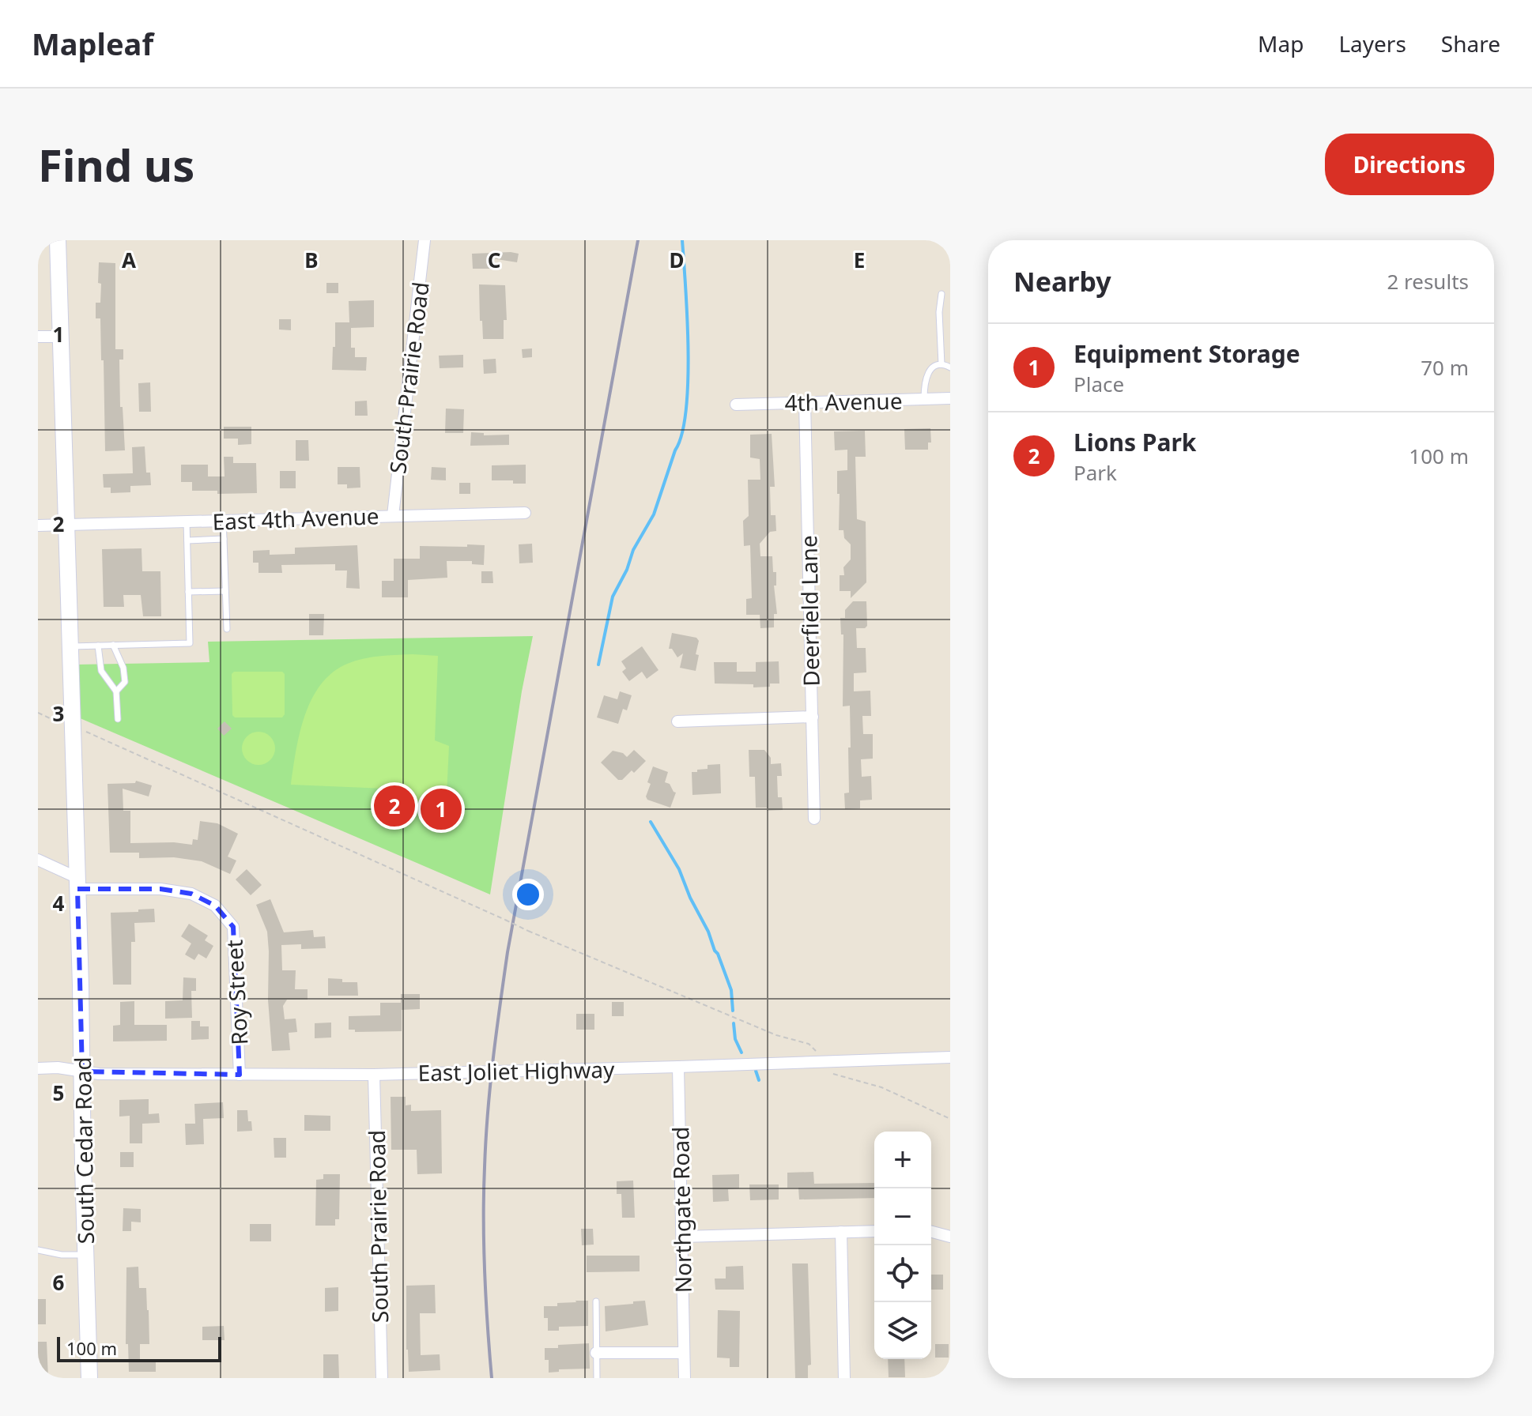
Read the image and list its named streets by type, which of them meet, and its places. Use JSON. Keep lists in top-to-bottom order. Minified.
{"streets":{"main road":["South Cedar Road"],"street":["South Prairie Road","4th Avenue","East 4th Avenue","Deerfield Lane","Roy Street","East Joliet Highway","Northgate Road"]},"crossings":[["South Prairie Road","East 4th Avenue"],["South Prairie Road","East Joliet Highway"],["4th Avenue","Deerfield Lane"],["East 4th Avenue","South Cedar Road"],["Roy Street","East Joliet Highway"],["Roy Street","South Cedar Road"],["East Joliet Highway","South Cedar Road"],["East Joliet Highway","Northgate Road"]],"scale_bar":"100 m","page":{"header":"Mapleaf","nav":["Map","Layers","Share"],"buttons":"Directions","title":"Find us","heading":["Nearby","2 results"],"list":[{"mark":"1","name":"Equipment Storage","note":"Place","value":"70 m"},{"mark":"2","name":"Lions Park","note":"Park","value":"100 m"}],"pins":["2","1"],"map_buttons":["+","−"],"scale":"100 m"},"grid":{"columns":["A","B","C","D","E"],"rows":["1","2","3","4","5","6"]}}
